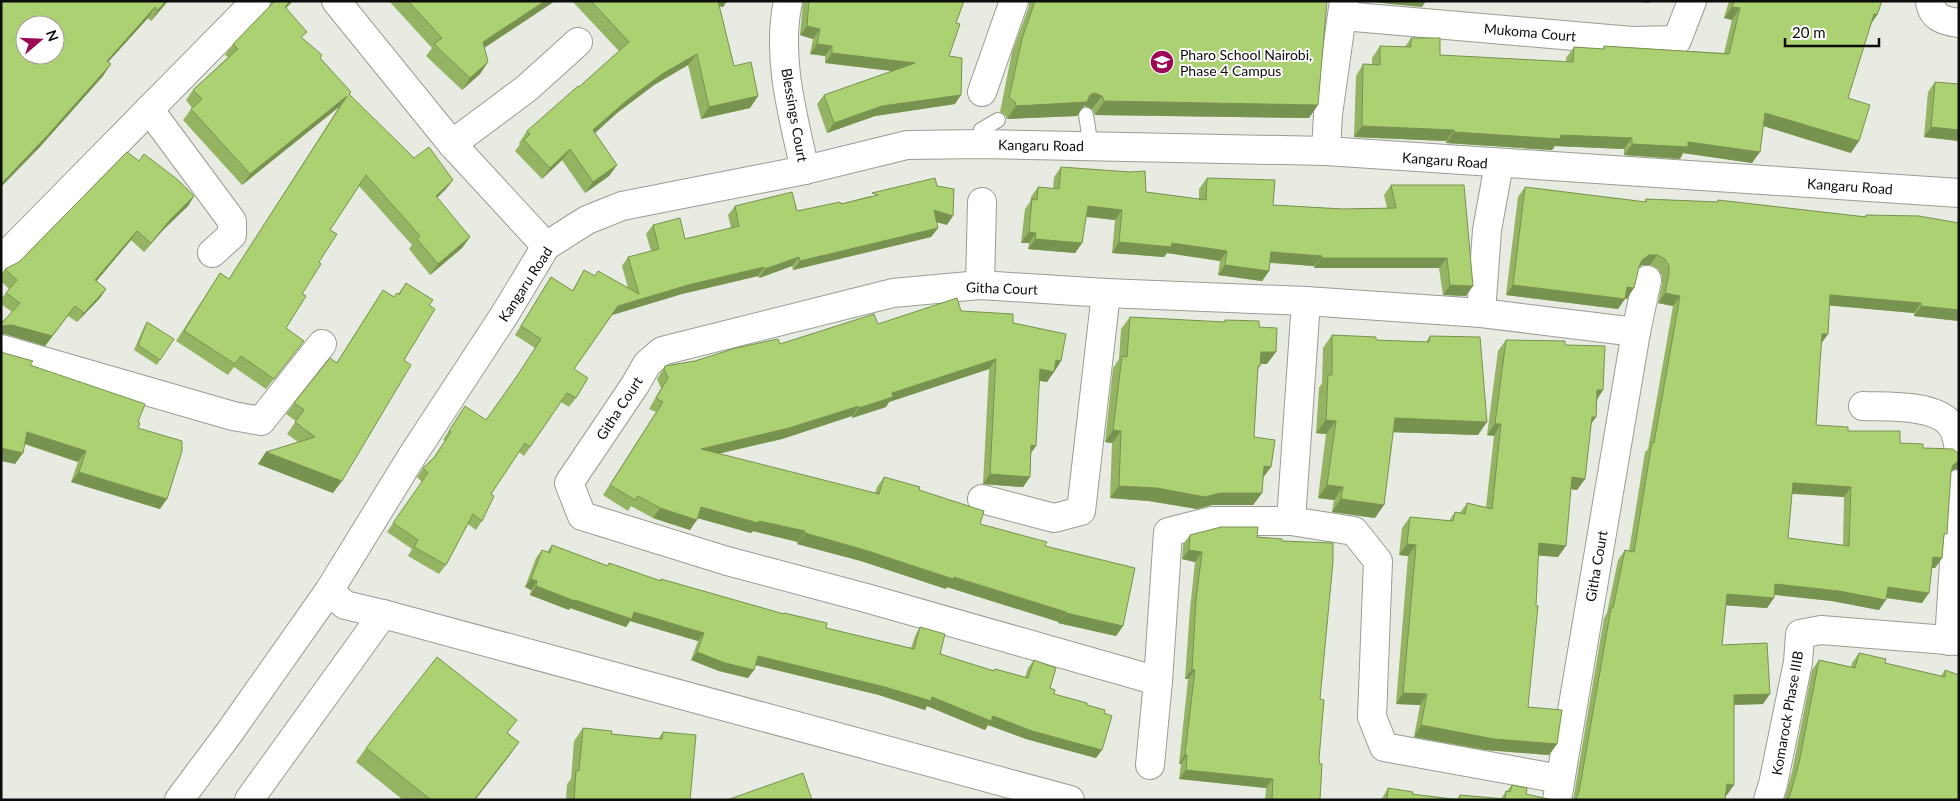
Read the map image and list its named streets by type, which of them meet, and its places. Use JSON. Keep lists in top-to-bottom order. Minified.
{"streets":{"street":["Mukoma Court","Blessings Court","Kangaru Road","Githa Court","Komarock Phase IIIB"]},"crossings":[["Blessings Court","Kangaru Road"]],"places":{"school or university":["Pharo School Nairobi, Phase 4 Campus"]},"scale_bar":"20 m","north":"right"}
